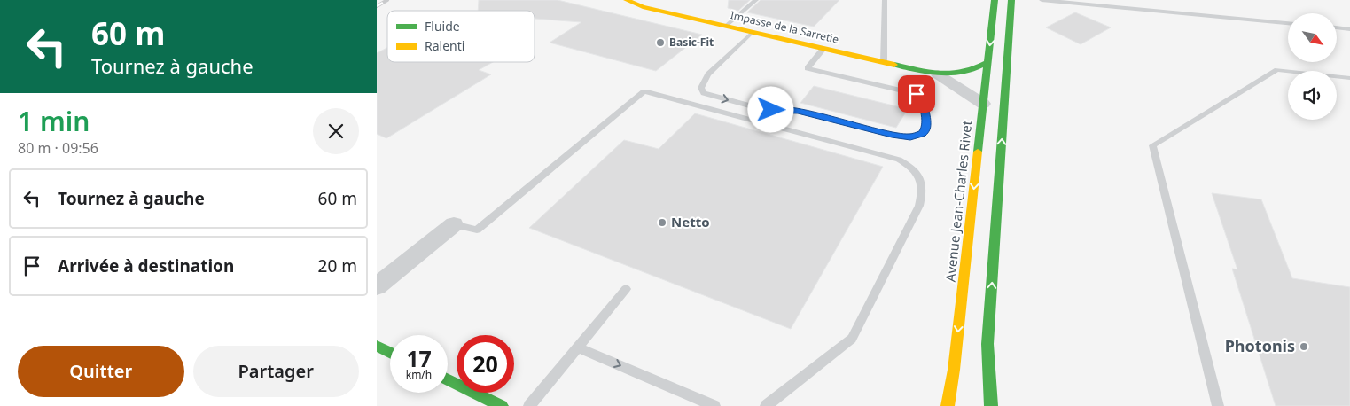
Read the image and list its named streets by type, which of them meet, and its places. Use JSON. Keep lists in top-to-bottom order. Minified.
{"streets":{"main road":["Impasse de la Sarretie","Avenue Jean-Charles Rivet"]},"crossings":[["Impasse de la Sarretie","Avenue Jean-Charles Rivet"]],"places":["Basic-Fit","Netto","Photonis"],"legend":["Fluide","Ralenti"],"north":"bottom right","page":{"turn":["60 m","Tournez à gauche"],"heading":["1 min","80 m · 09:56"],"list":[{"name":"Tournez à gauche","value":"60 m"},{"name":"Arrivée à destination","value":"20 m"}],"speed":"17 km/h","limit":"20","buttons":["Quitter","Partager"]}}
